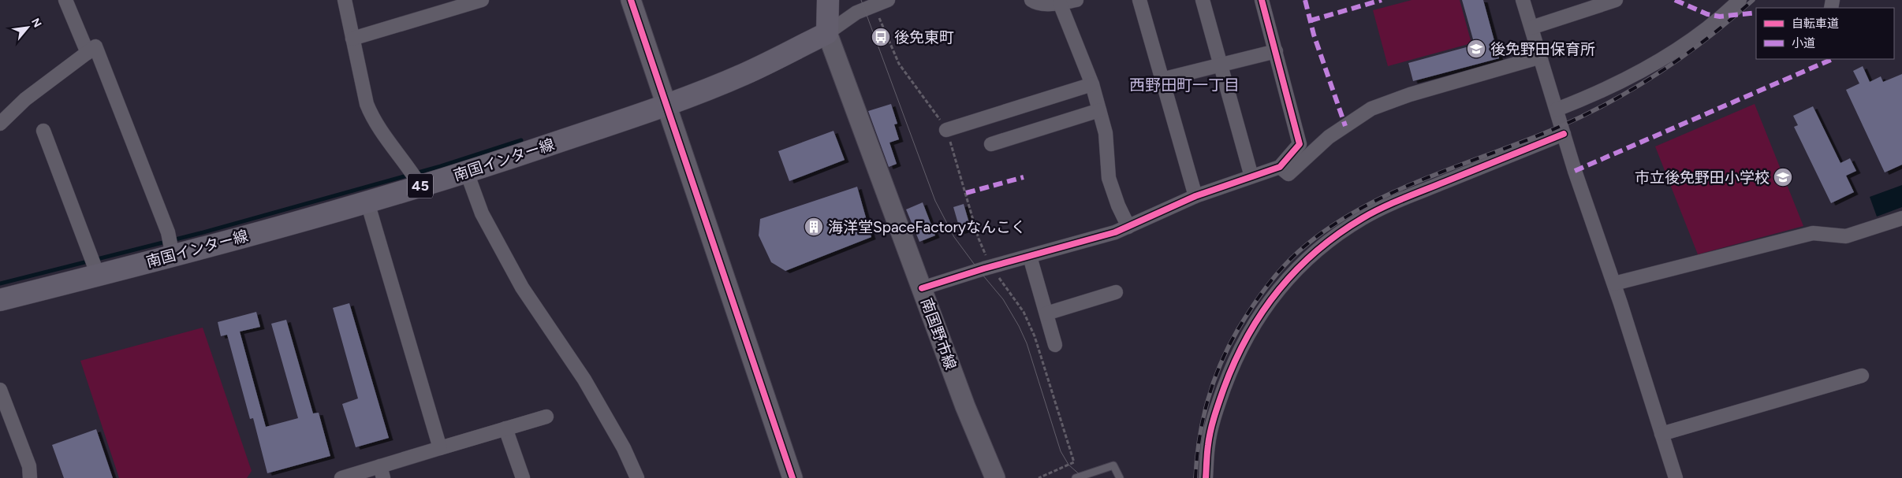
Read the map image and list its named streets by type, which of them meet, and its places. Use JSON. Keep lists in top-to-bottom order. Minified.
{"streets":{"main road":["南国インター線","45"],"street":["南国野市線"]},"crossings":[["南国インター線","南国野市線"]],"districts":["西野田町一丁目"],"places":{"bus stop":["後免東町"],"school or university":["後免野田保育所","市立後免野田小学校"],"building":["海洋堂SpaceFactoryなんこく"]},"legend":["自転車道","小道"],"north":"top right"}
